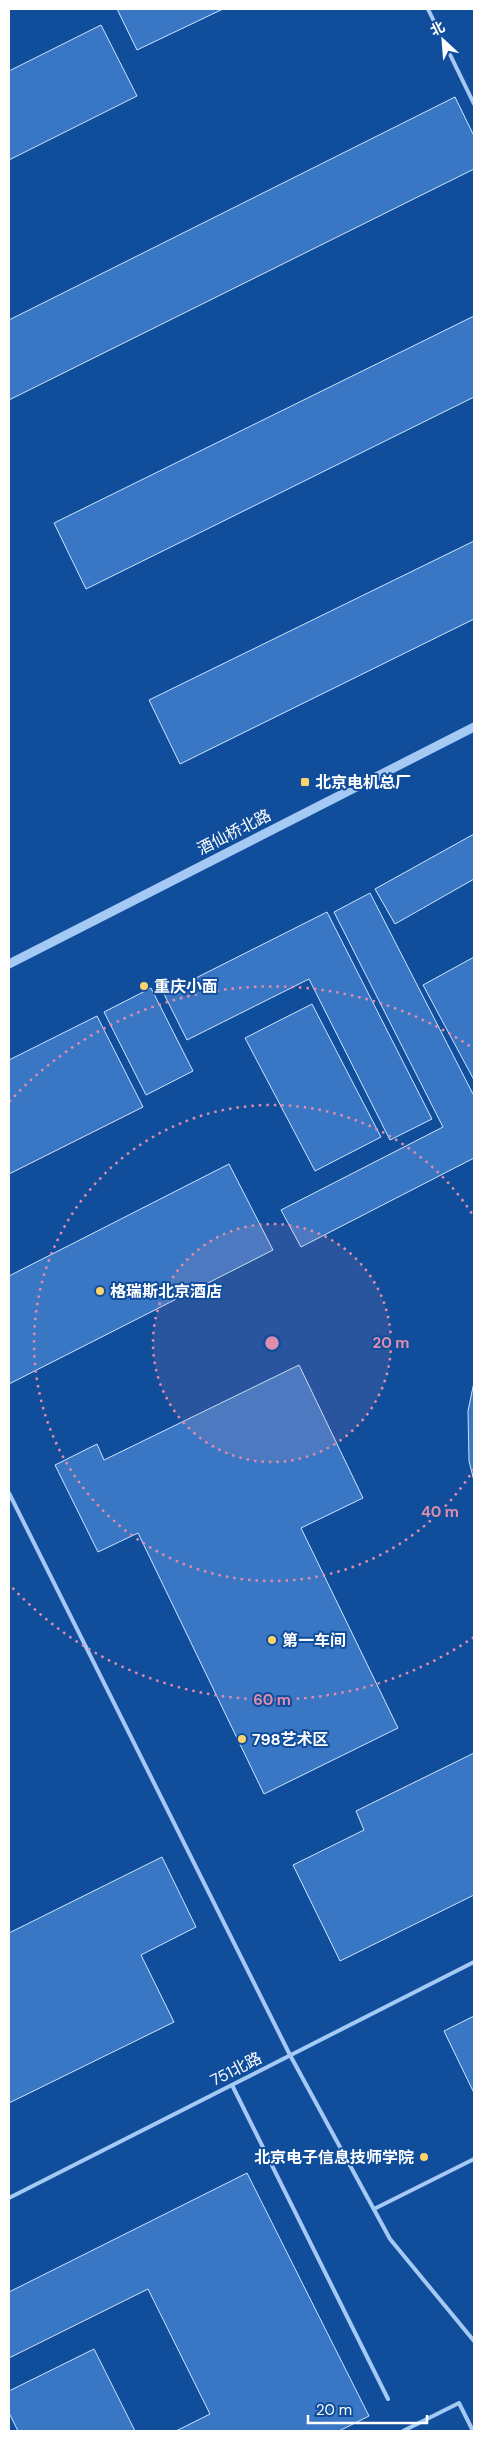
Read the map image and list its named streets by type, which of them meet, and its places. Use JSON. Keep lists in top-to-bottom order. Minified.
{"streets":{"street":["酒仙桥北路"],"lane":["751北路"]},"places":{"transit":["北京电机总厂"],"other":["重庆小面","格瑞斯北京酒店","第一车间","798艺术区","北京电子信息技师学院"]},"scale_bar":"20 m","north":"top left","rings":["20 m","40 m","60 m"]}
